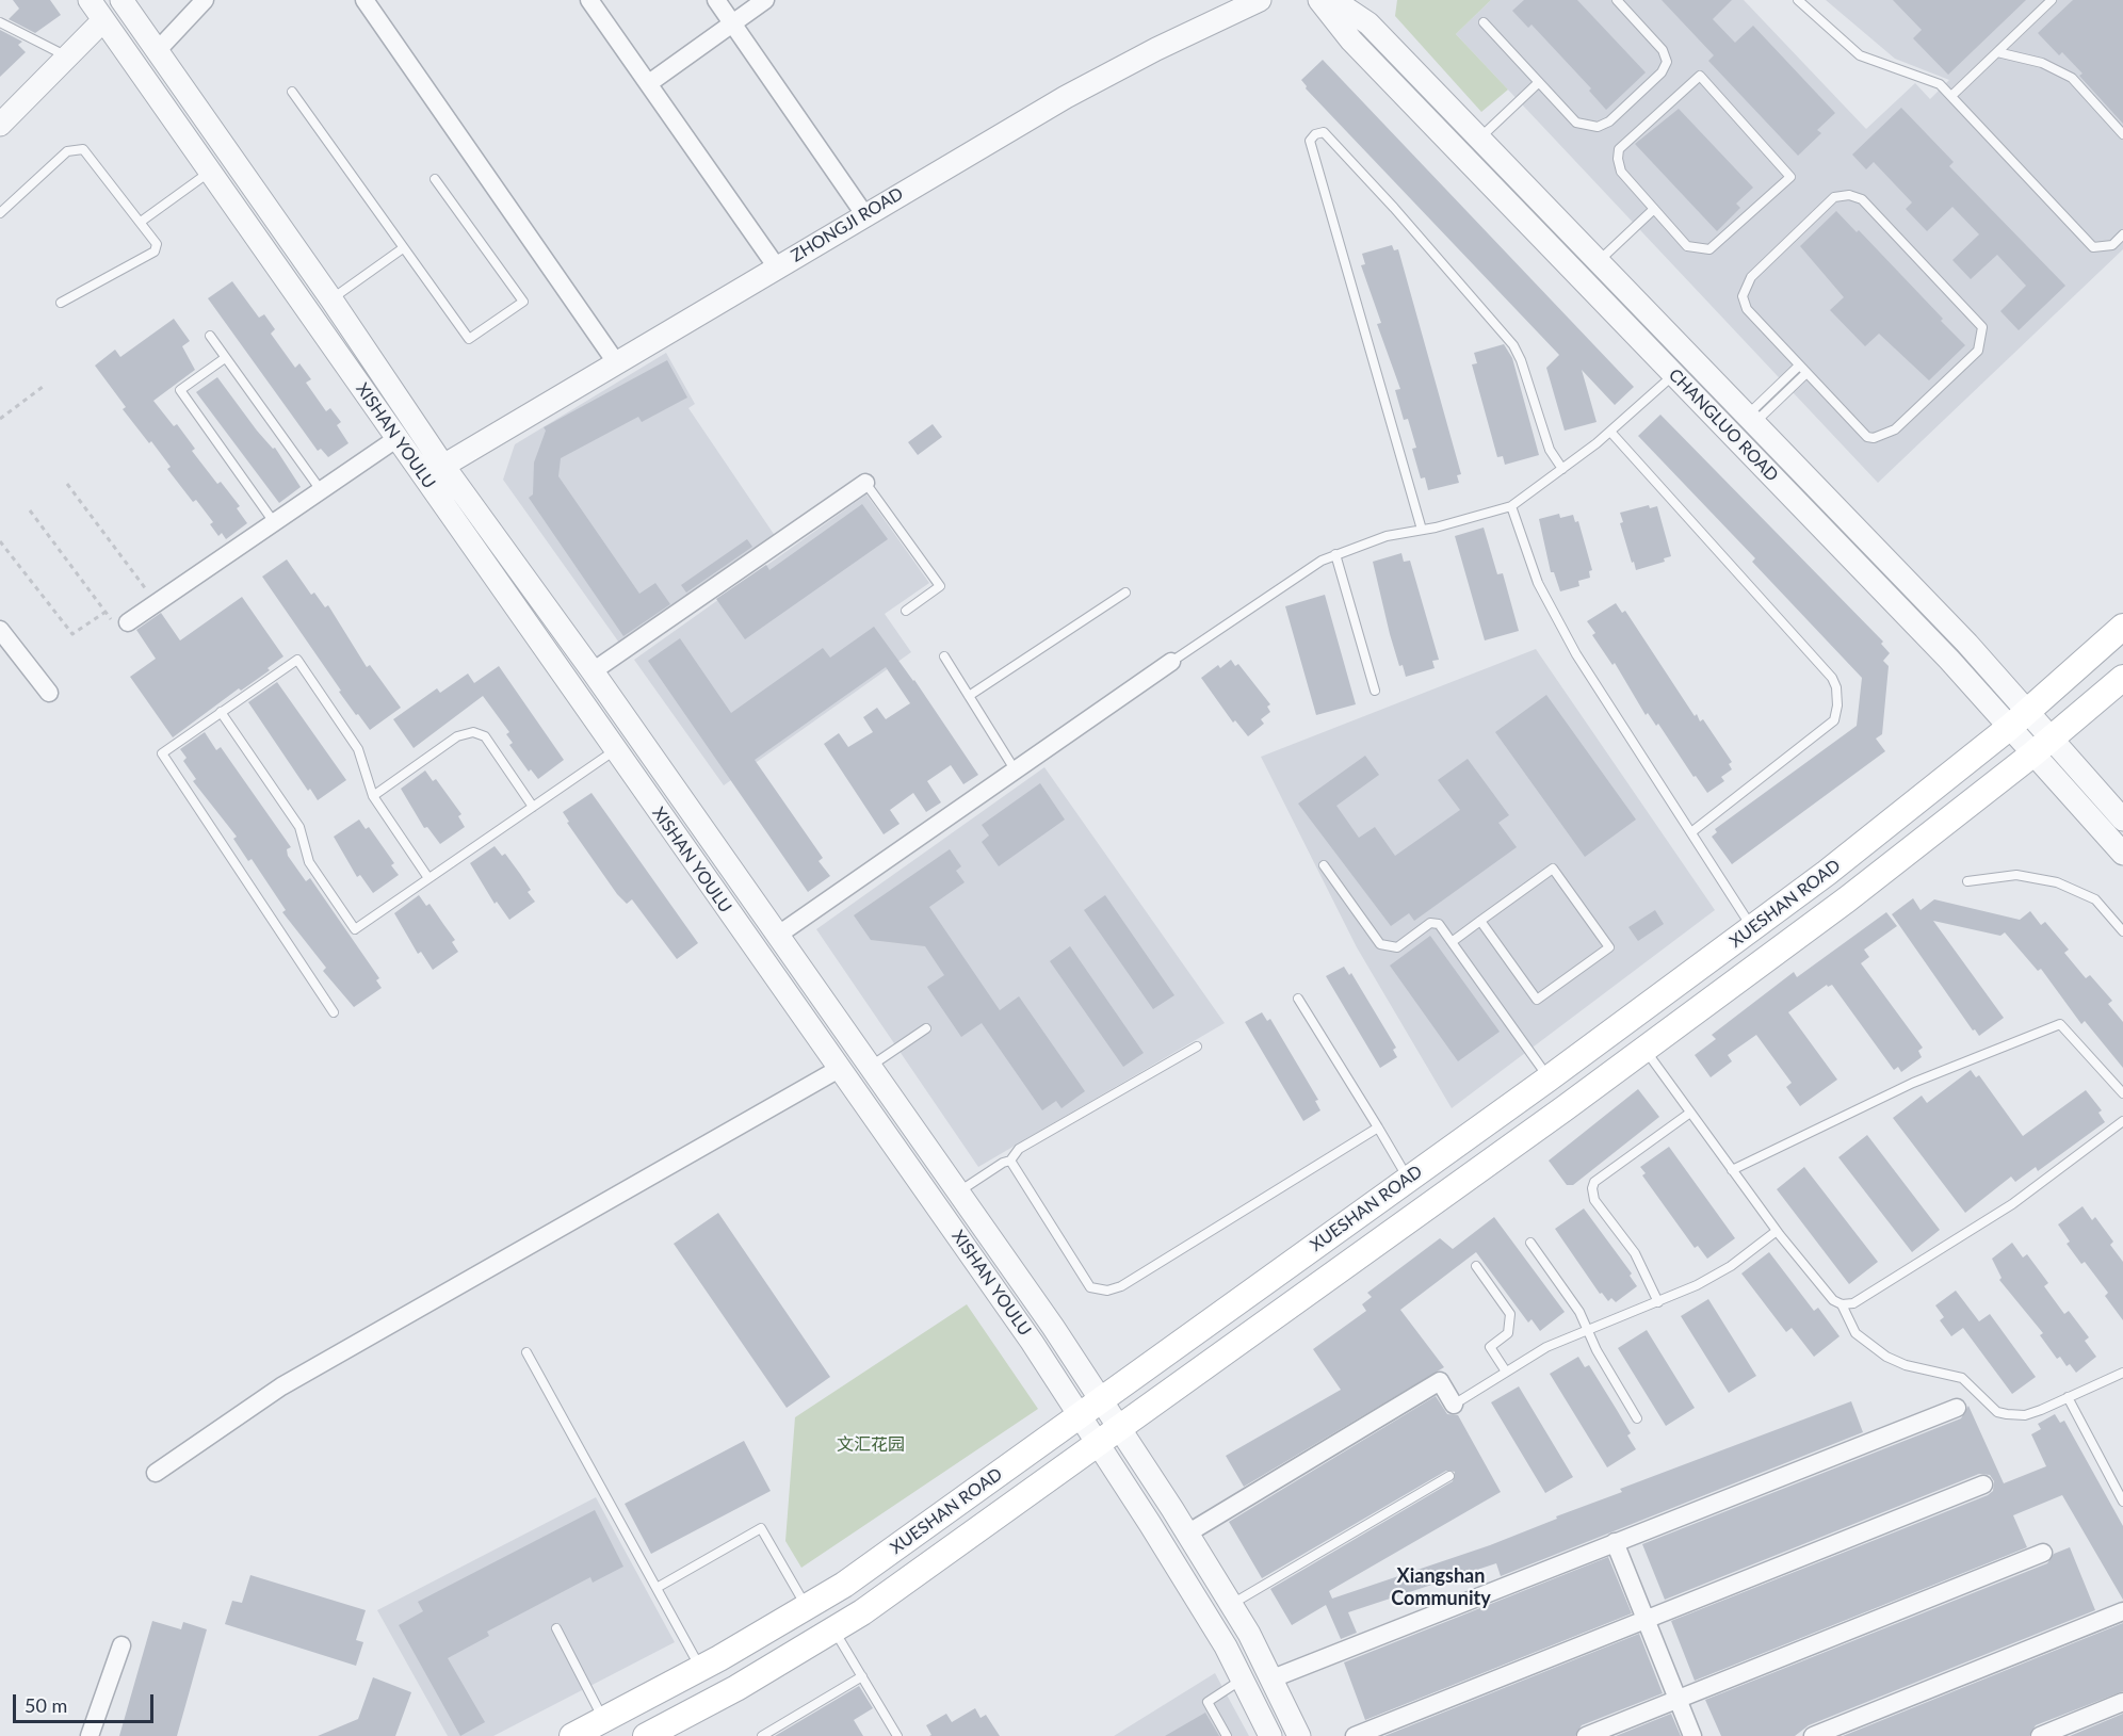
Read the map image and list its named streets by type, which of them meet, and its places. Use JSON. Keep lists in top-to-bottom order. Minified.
{"streets":{"main road":["XUESHAN ROAD"],"street":["ZHONGJI ROAD","CHANGLUO ROAD","XISHAN YOULU"]},"crossings":[["ZHONGJI ROAD","XISHAN YOULU"],["CHANGLUO ROAD","XUESHAN ROAD"],["XISHAN YOULU","XUESHAN ROAD"]],"districts":["Xiangshan Community"],"parks":["文汇花园"],"scale_bar":"50 m"}
